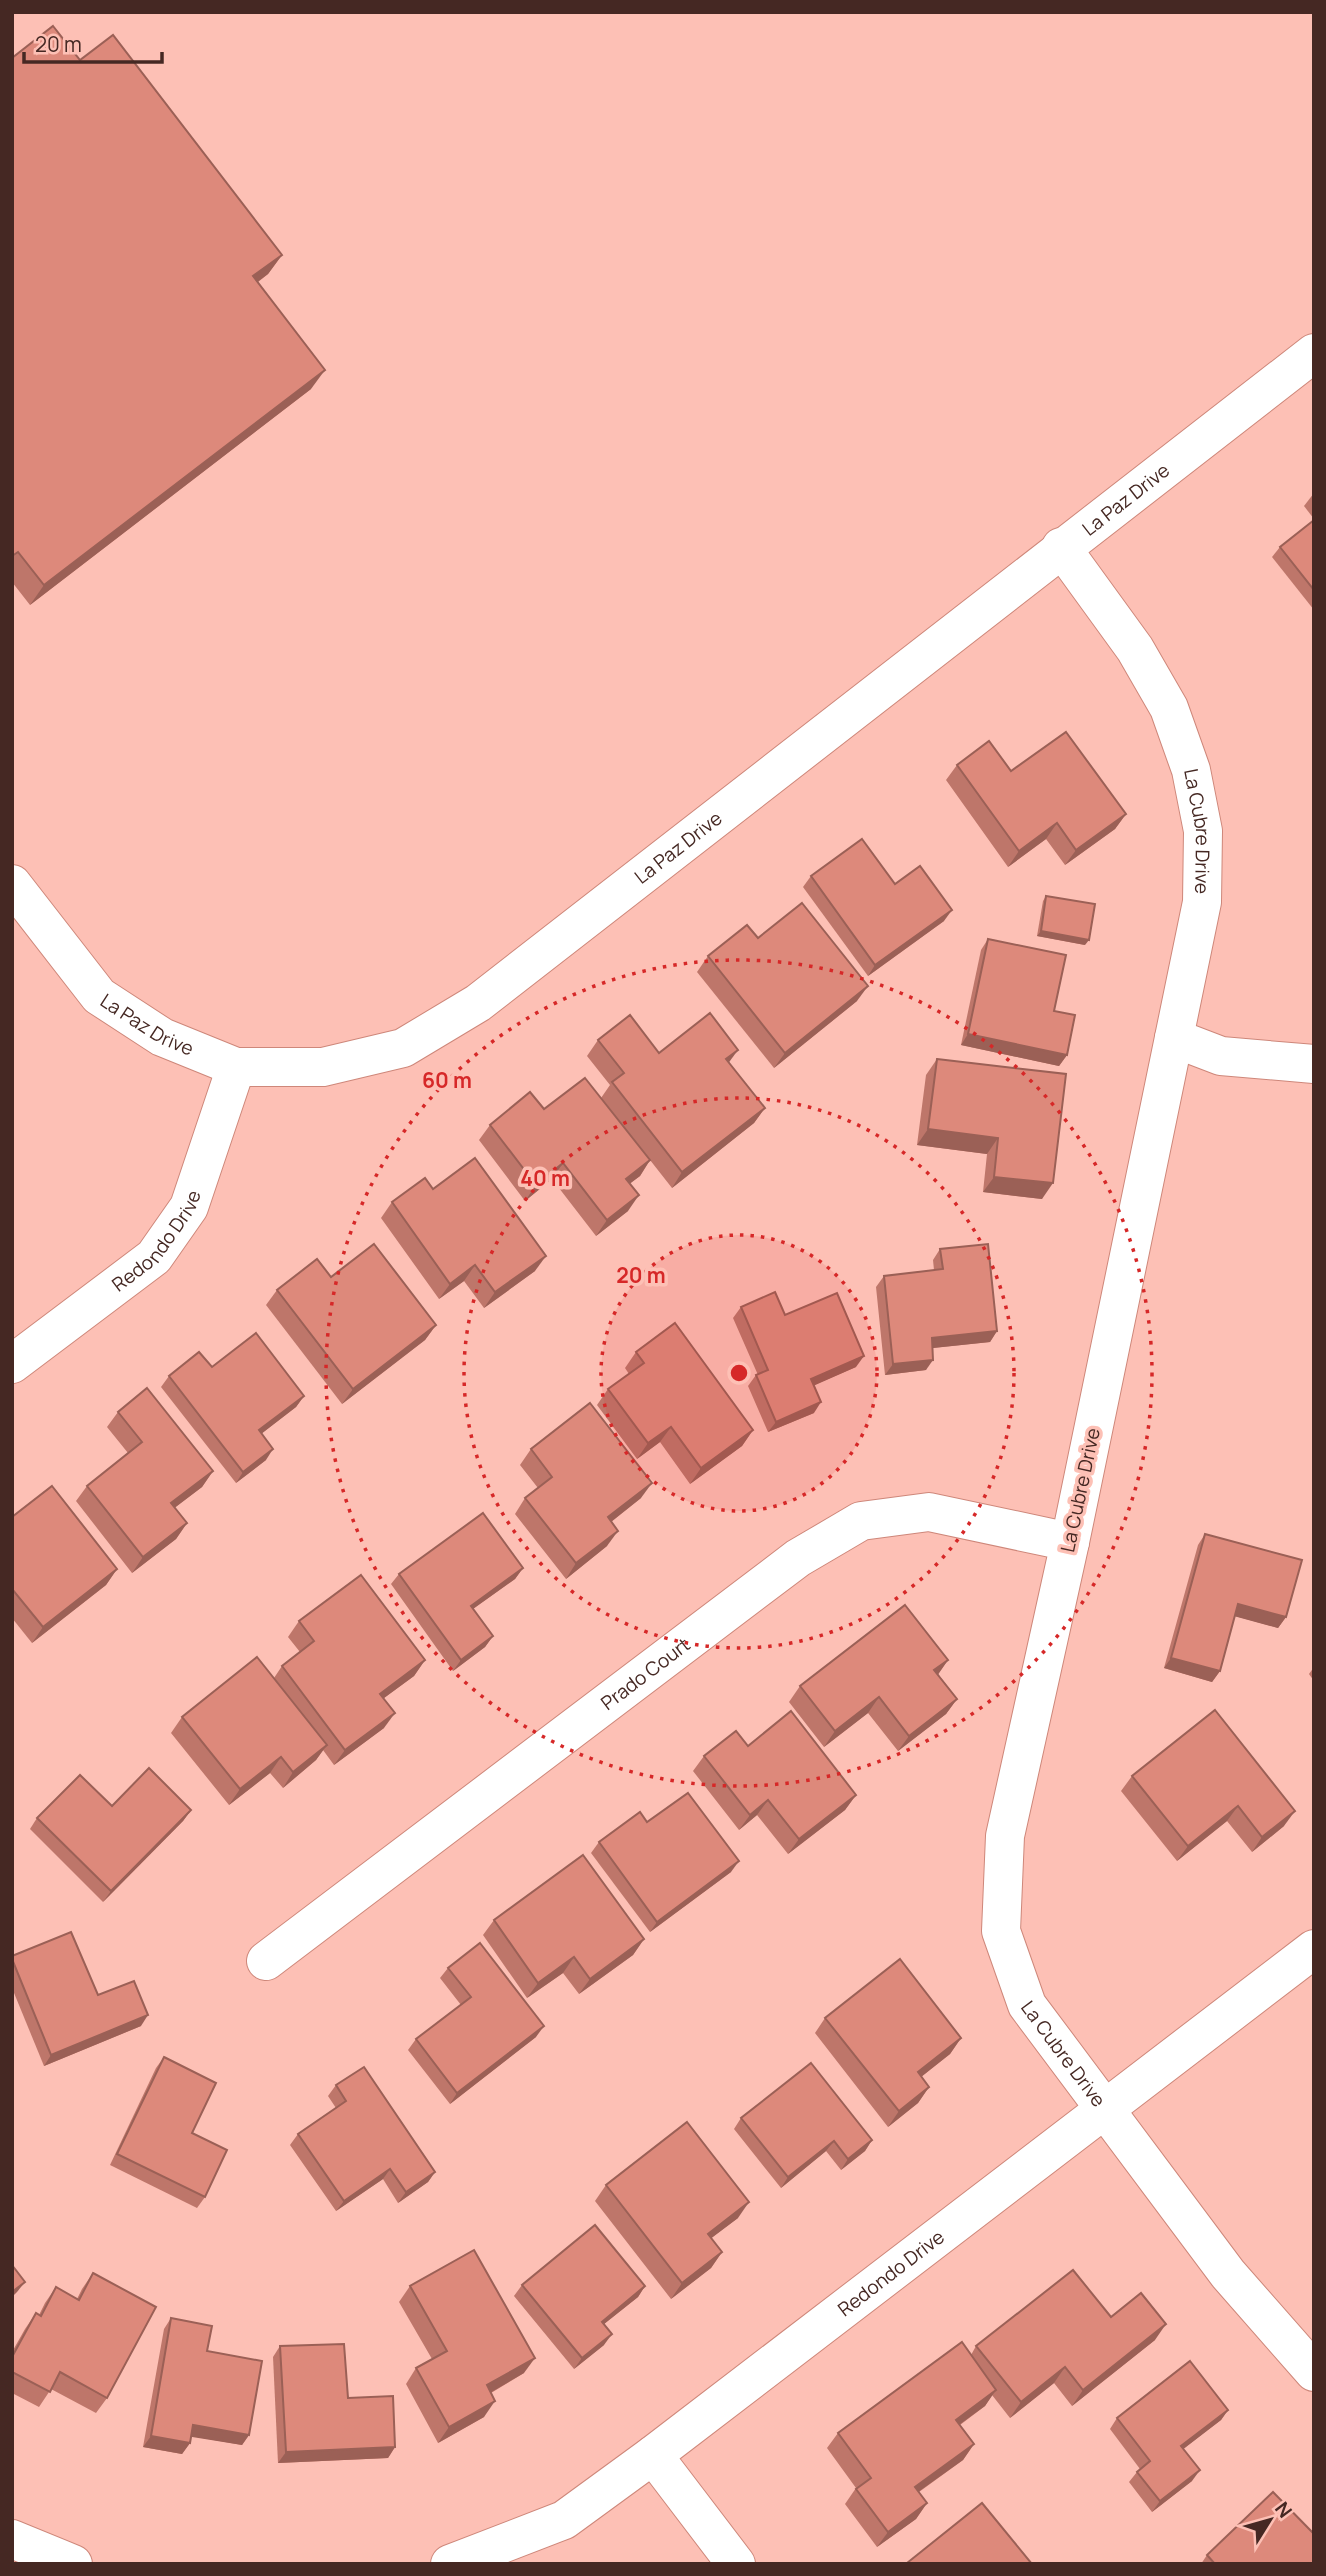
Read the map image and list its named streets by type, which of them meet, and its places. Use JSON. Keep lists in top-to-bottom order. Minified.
{"streets":{"street":["La Paz Drive","La Cubre Drive","Redondo Drive","Prado Court"]},"crossings":[["La Paz Drive","La Cubre Drive"],["La Paz Drive","Redondo Drive"],["La Cubre Drive","Redondo Drive"],["La Cubre Drive","Prado Court"]],"scale_bar":"20 m","north":"top right","rings":["60 m","40 m","20 m"]}
